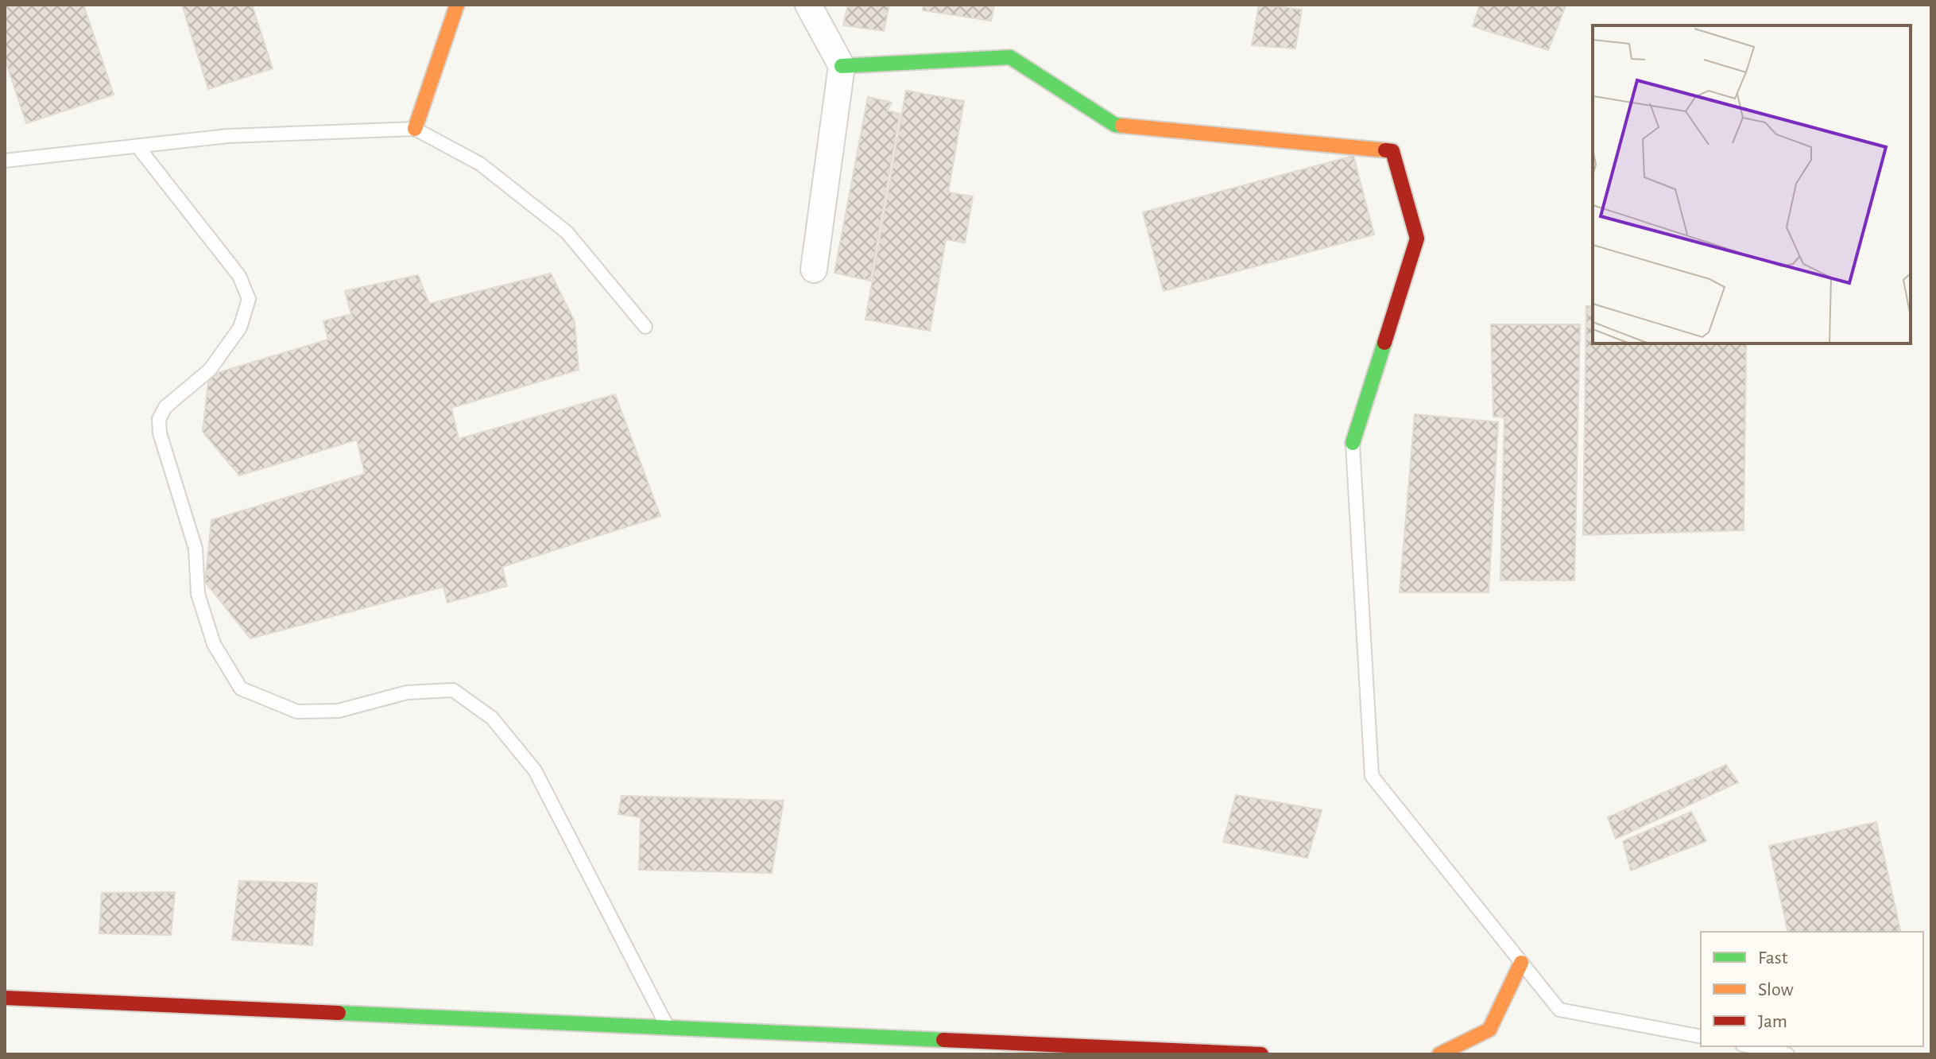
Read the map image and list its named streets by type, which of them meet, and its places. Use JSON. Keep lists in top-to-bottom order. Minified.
{"legend":["Fast","Slow","Jam"]}
